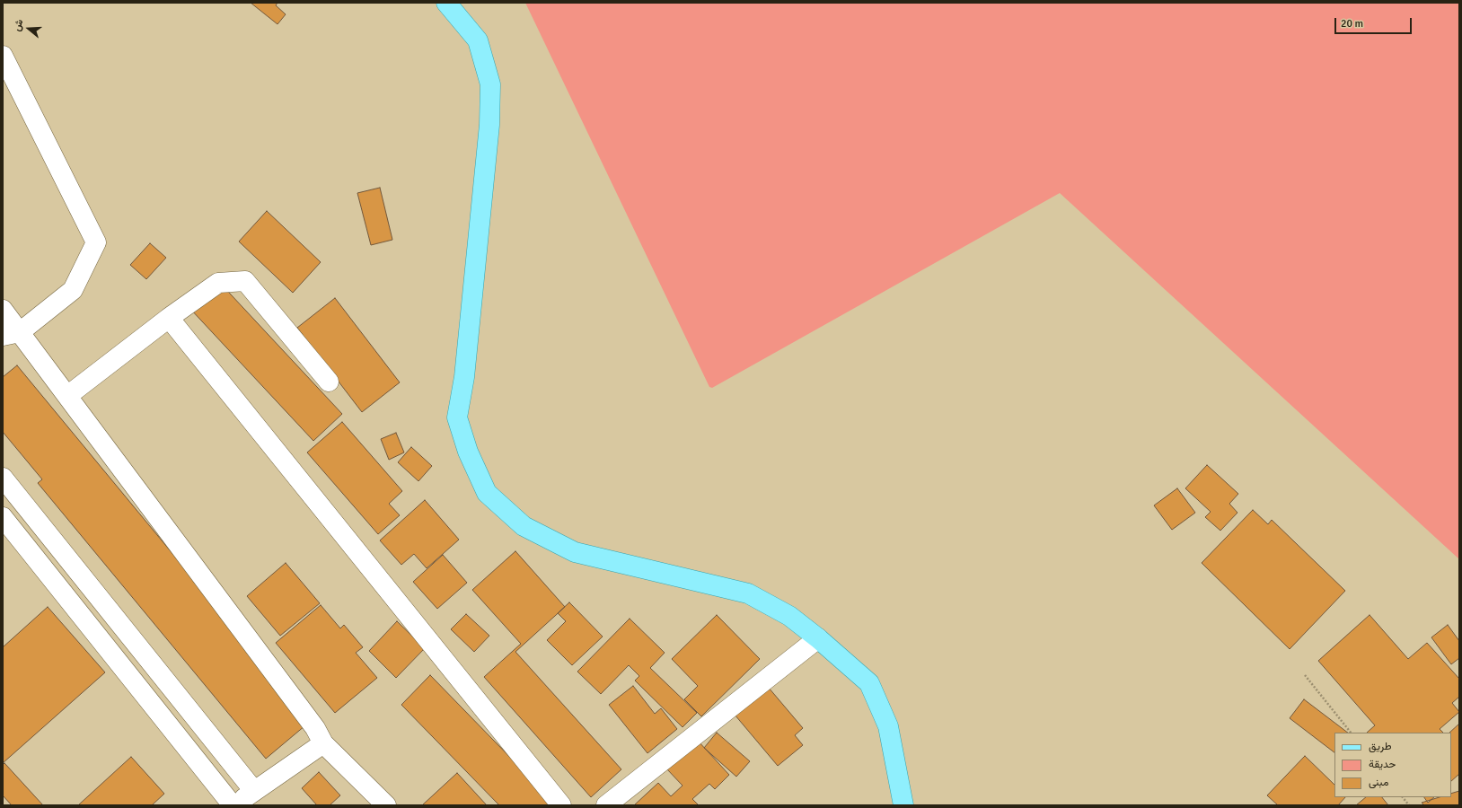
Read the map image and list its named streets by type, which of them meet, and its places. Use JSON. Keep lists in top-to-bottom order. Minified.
{"legend":["طريق","حديقة","مبنى"],"scale_bar":"20 m","north":"left"}
